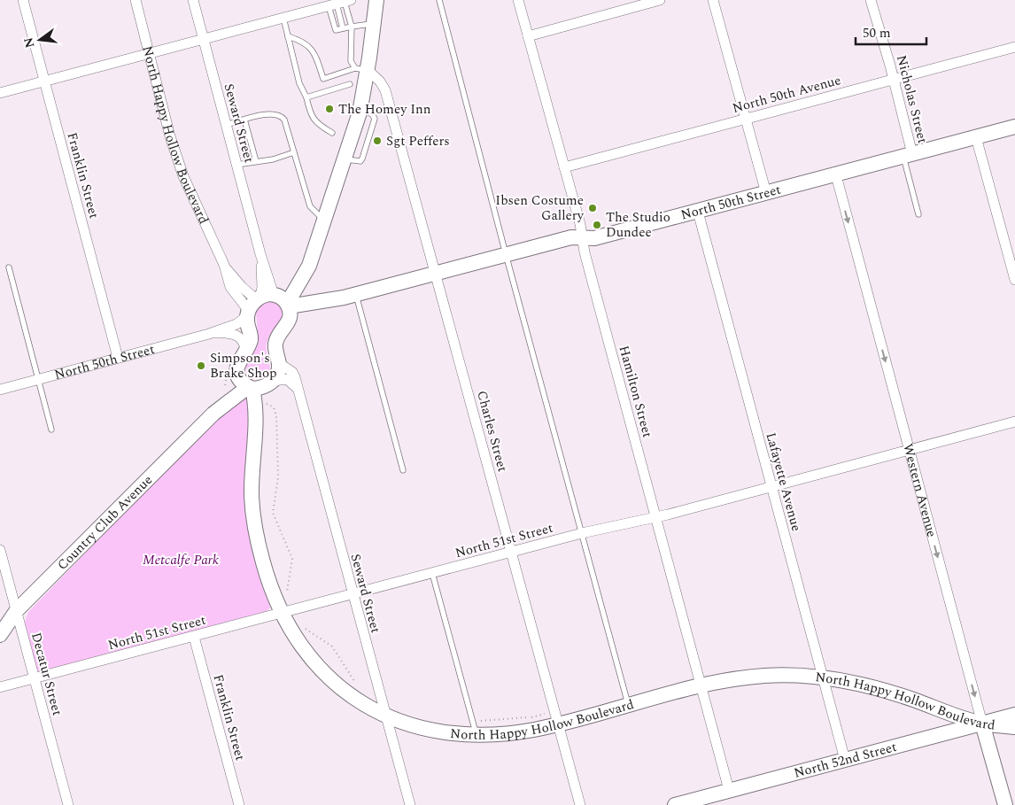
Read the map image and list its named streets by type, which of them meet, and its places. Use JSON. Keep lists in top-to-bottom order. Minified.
{"streets":{"street":["North 50th Avenue","Nicholas Street","Seward Street","North Happy Hollow Boulevard","Franklin Street","North 50th Street","Hamilton Street","Charles Street","Lafayette Avenue","Western Avenue","Country Club Avenue","North 51st Street","Decatur Street","North 52nd Street"]},"crossings":[["North 50th Avenue","Nicholas Street"],["North 50th Avenue","Hamilton Street"],["Nicholas Street","North 50th Street"],["Seward Street","North Happy Hollow Boulevard"],["Seward Street","North 50th Street"],["Seward Street","Country Club Avenue"],["Seward Street","North 51st Street"],["North Happy Hollow Boulevard","North 50th Street"],["North Happy Hollow Boulevard","Hamilton Street"],["North Happy Hollow Boulevard","Charles Street"],["North Happy Hollow Boulevard","Lafayette Avenue"],["North Happy Hollow Boulevard","Western Avenue"],["North Happy Hollow Boulevard","Country Club Avenue"],["North Happy Hollow Boulevard","North 51st Street"],["North Happy Hollow Boulevard","North 52nd Street"],["Franklin Street","North 50th Street"],["Franklin Street","North 51st Street"],["North 50th Street","Hamilton Street"],["North 50th Street","Charles Street"],["North 50th Street","Lafayette Avenue"],["North 50th Street","Western Avenue"],["North 50th Street","Country Club Avenue"],["Hamilton Street","North 51st Street"],["Hamilton Street","North 52nd Street"],["Charles Street","North 51st Street"],["Lafayette Avenue","North 51st Street"],["Lafayette Avenue","North 52nd Street"],["Western Avenue","North 51st Street"],["Western Avenue","North 52nd Street"],["Country Club Avenue","Decatur Street"],["North 51st Street","Decatur Street"]],"one_way":["Western Avenue"],"parks":["Metcalfe Park"],"places":["The Homey Inn","Sgt Peffers","Ibsen Costume Gallery","The Studio Dundee","Simpson's Brake Shop"],"scale_bar":"50 m","north":"left"}
